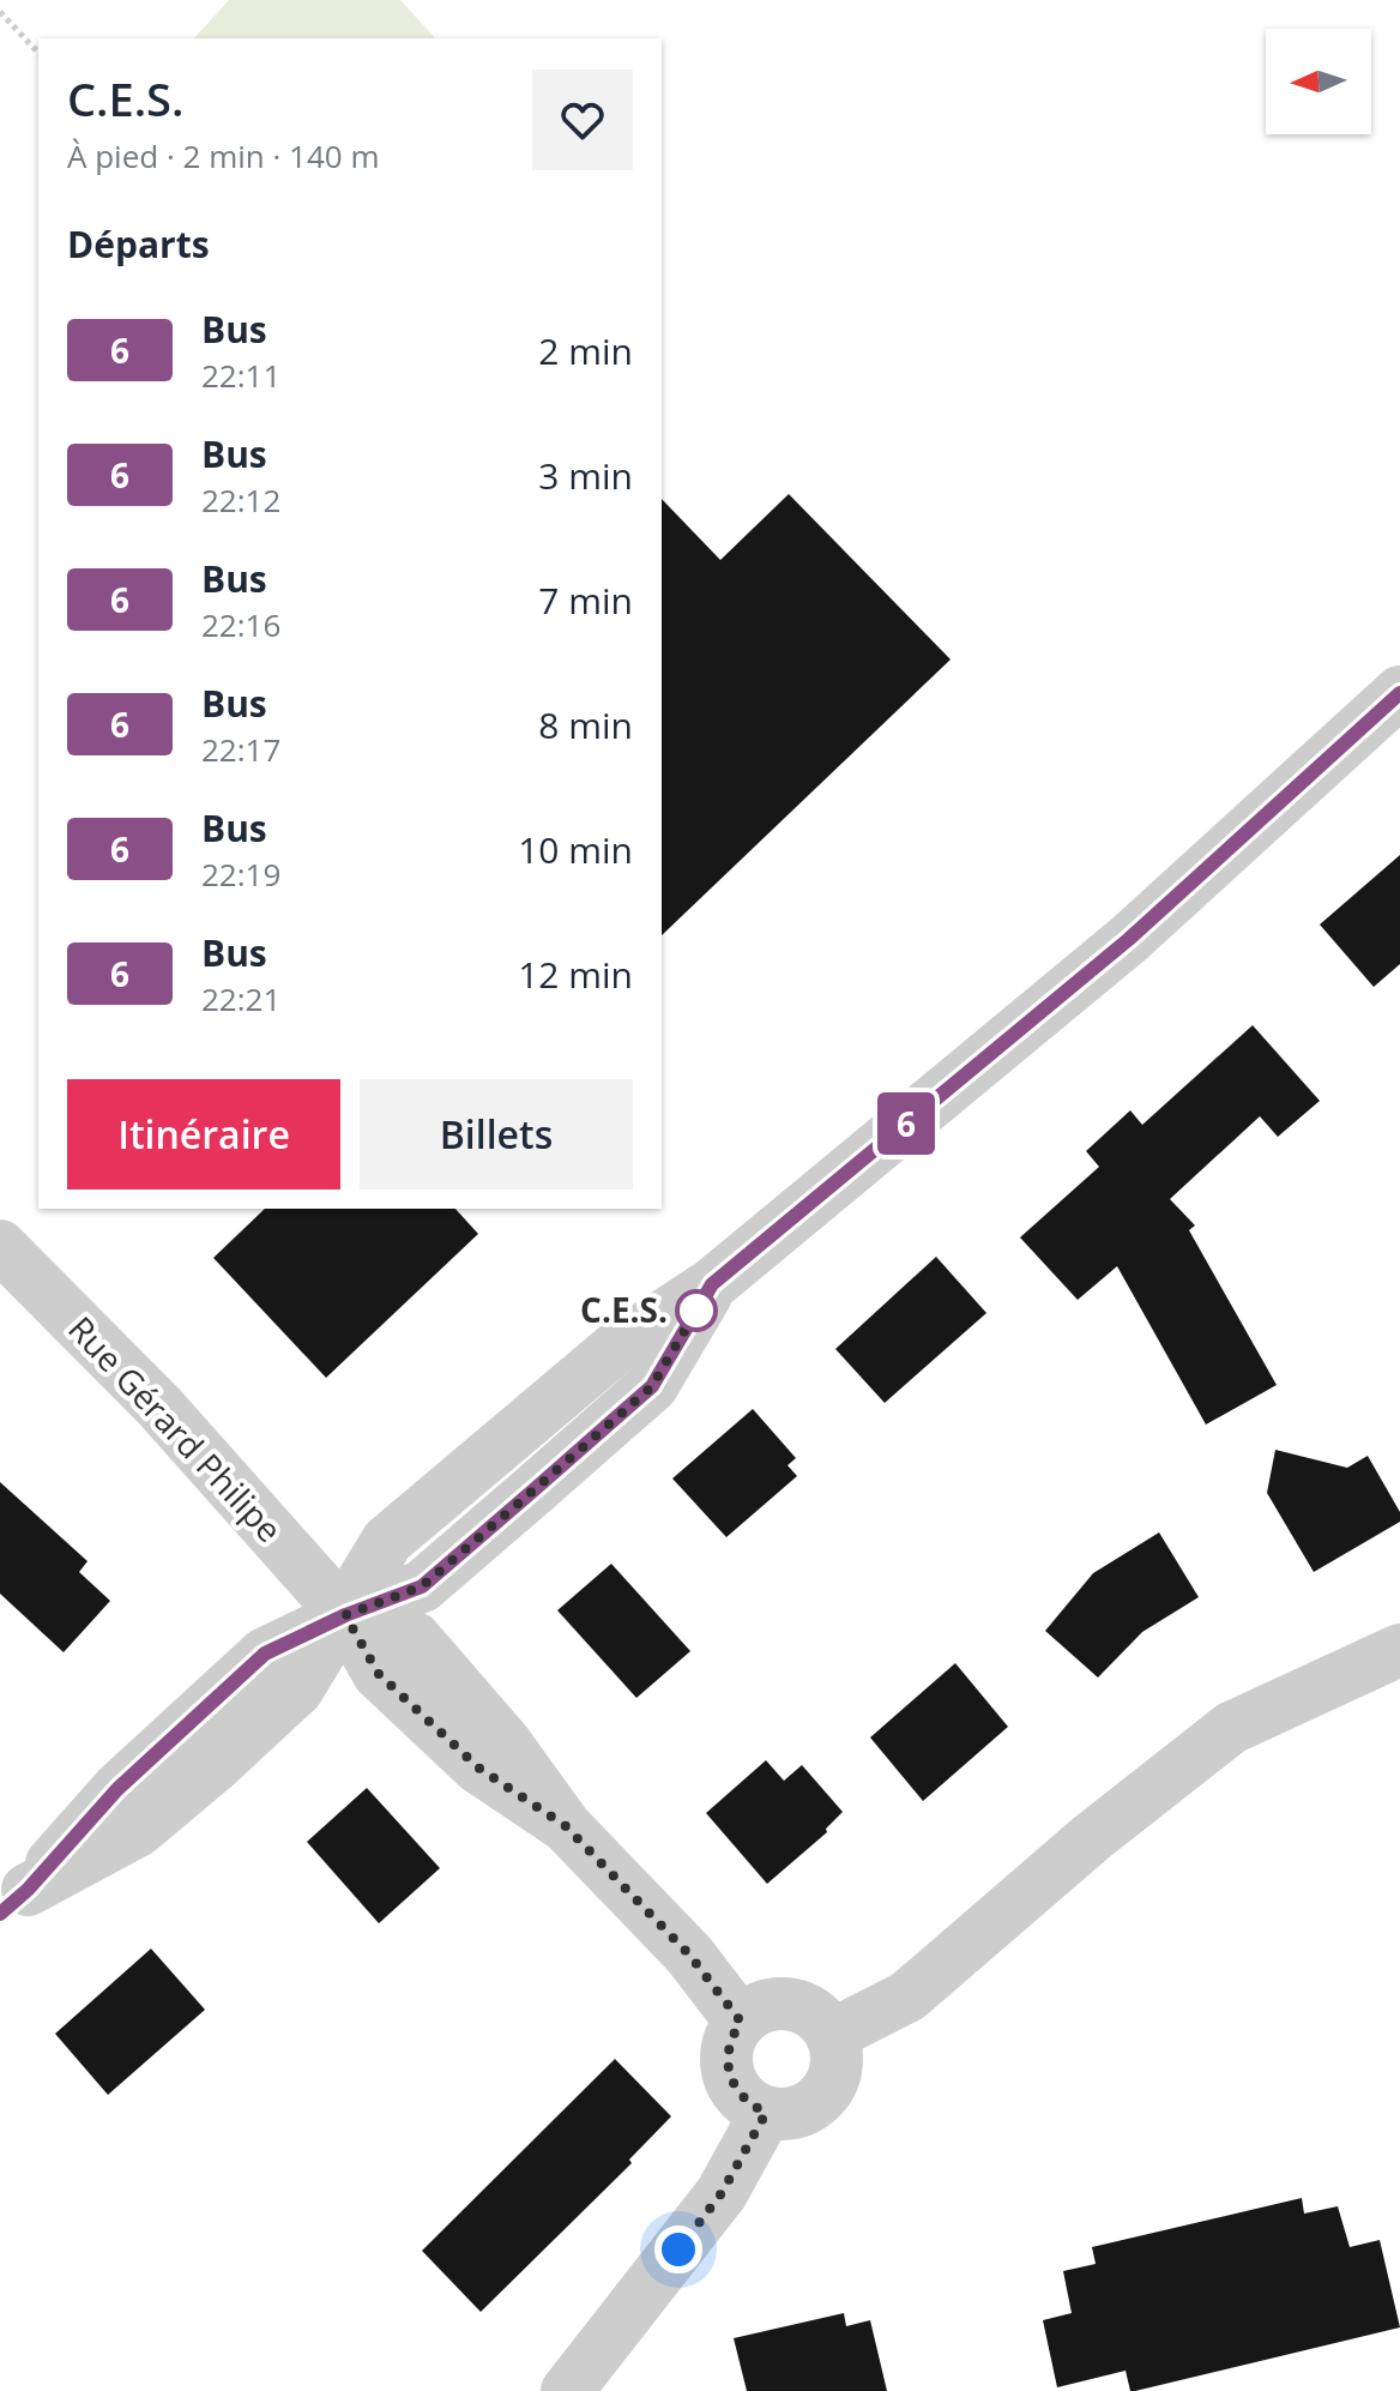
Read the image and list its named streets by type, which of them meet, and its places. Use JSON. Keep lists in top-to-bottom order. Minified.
{"streets":{"street":["Rue Gérard Philipe"]},"places":["C.E.S."],"lines":["bus line 6"],"north":"left","page":{"on_map":"6","heading":[["C.E.S.","À pied · 2 min · 140 m"],"Départs"],"list":[{"mark":"6","name":"Bus","note":"22:11","value":"2 min"},{"mark":"6","name":"Bus","note":"22:12","value":"3 min"},{"mark":"6","name":"Bus","note":"22:16","value":"7 min"},{"mark":"6","name":"Bus","note":"22:17","value":"8 min"},{"mark":"6","name":"Bus","note":"22:19","value":"10 min"},{"mark":"6","name":"Bus","note":"22:21","value":"12 min"}],"buttons":["Itinéraire","Billets"]}}
